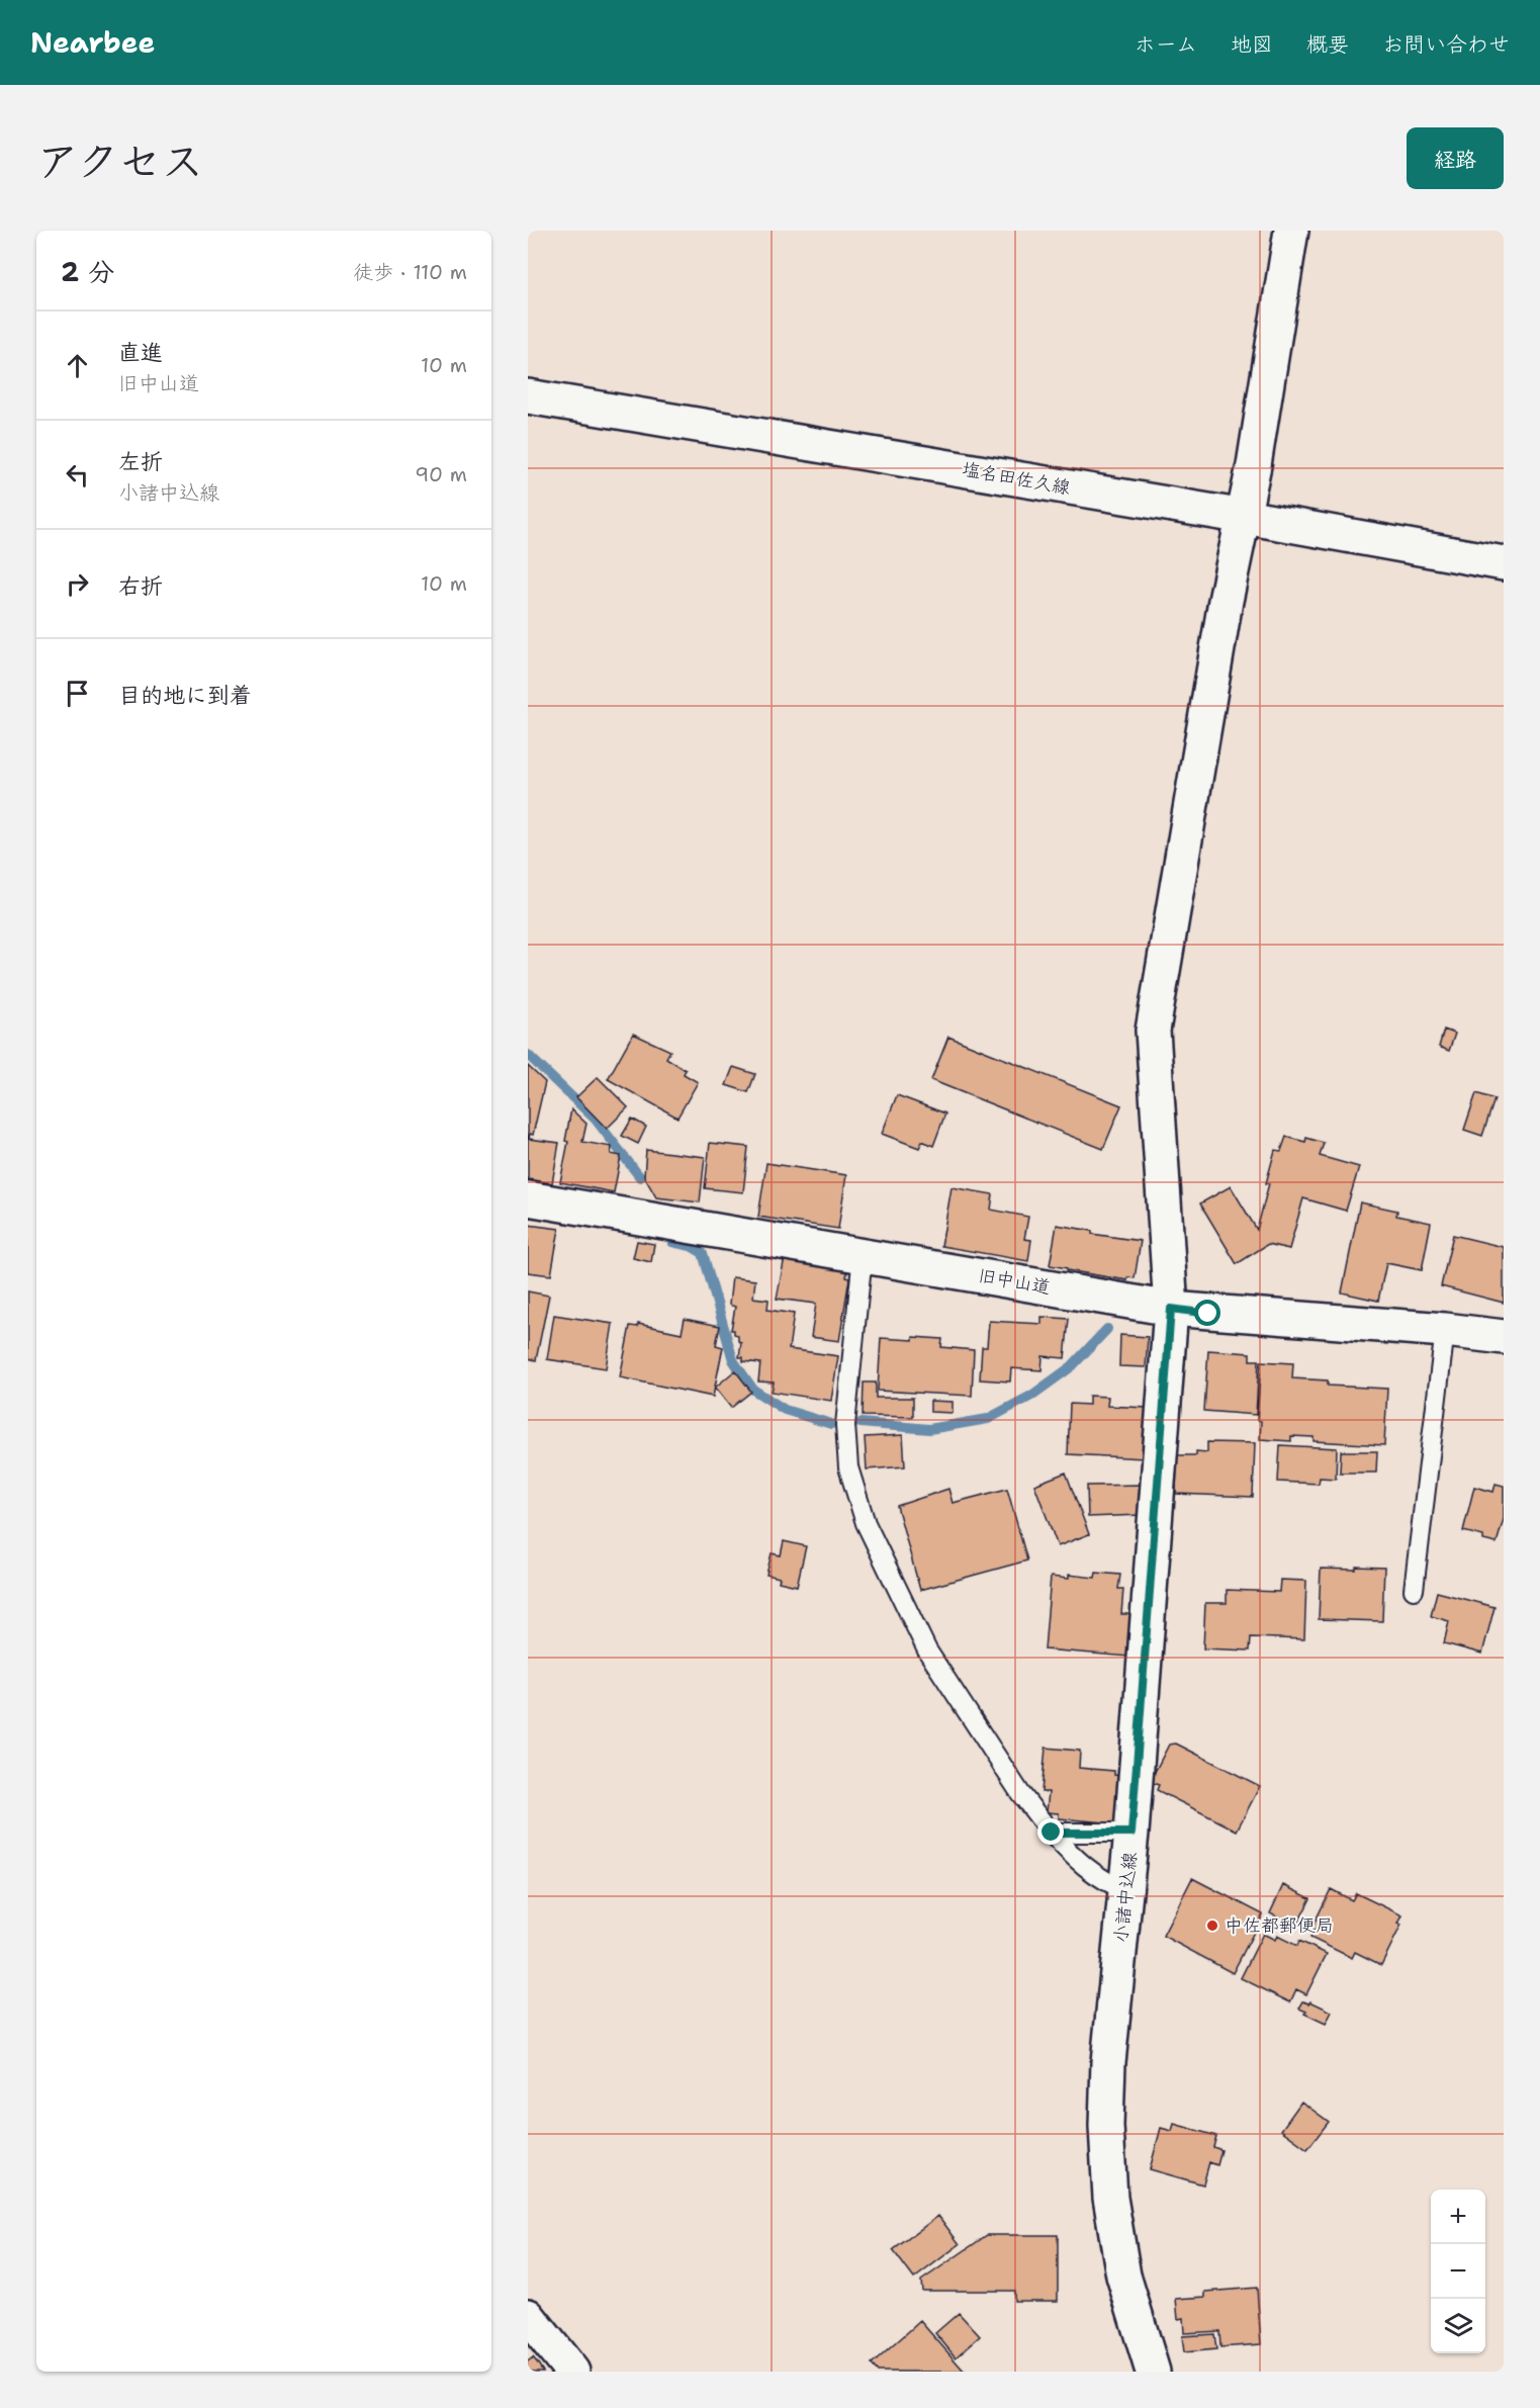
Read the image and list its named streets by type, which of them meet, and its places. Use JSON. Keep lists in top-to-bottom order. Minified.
{"streets":{"main road":["塩名田佐久線","旧中山道","小諸中込線"]},"crossings":[["塩名田佐久線","小諸中込線"],["旧中山道","小諸中込線"]],"places":["中佐都郵便局"],"page":{"header":"Nearbee","nav":["ホーム","地図","概要","お問い合わせ"],"title":"アクセス","buttons":"経路","heading":["2 分","徒歩 · 110 m"],"list":[["直進","旧中山道","10 m"],["左折","小諸中込線","90 m"],["右折","10 m"],"目的地に到着"],"map_buttons":["+","−"]}}
